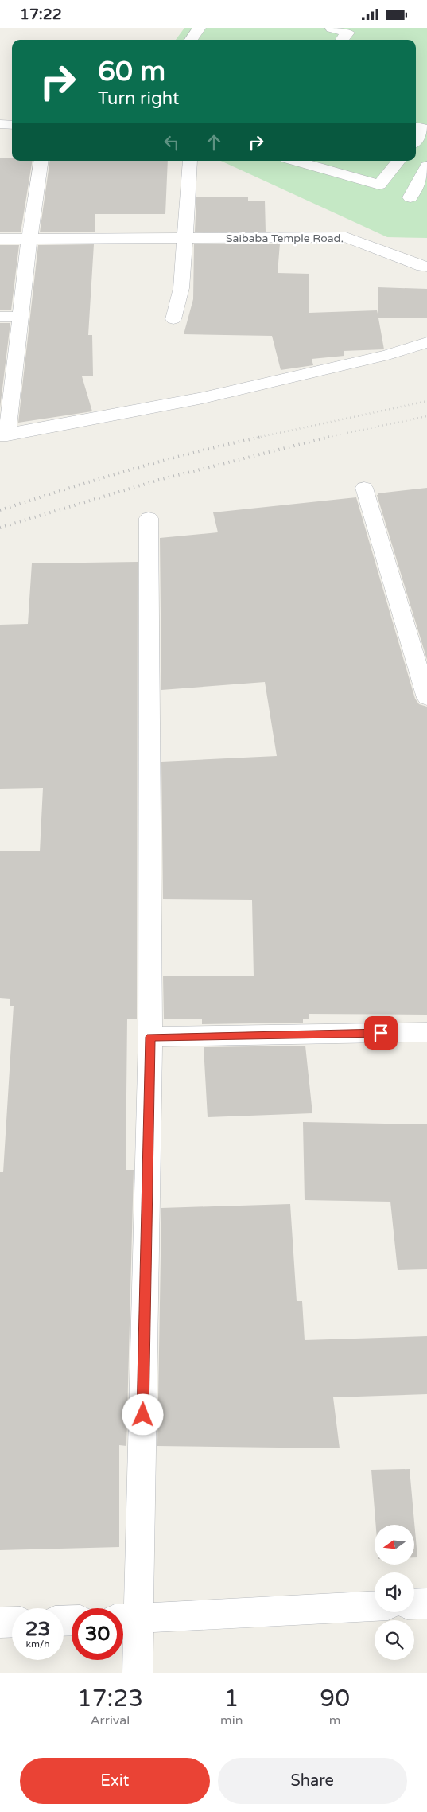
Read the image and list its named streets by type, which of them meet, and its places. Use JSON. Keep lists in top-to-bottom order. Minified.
{"streets":{"street":["Saibaba Temple Road."]},"north":"left","page":{"status":"17:22","turn":["60 m","Turn right"],"speed":"23 km/h","limit":"30","eta":["17:23","Arrival","1","min","90","m"],"buttons":["Exit","Share"]}}
